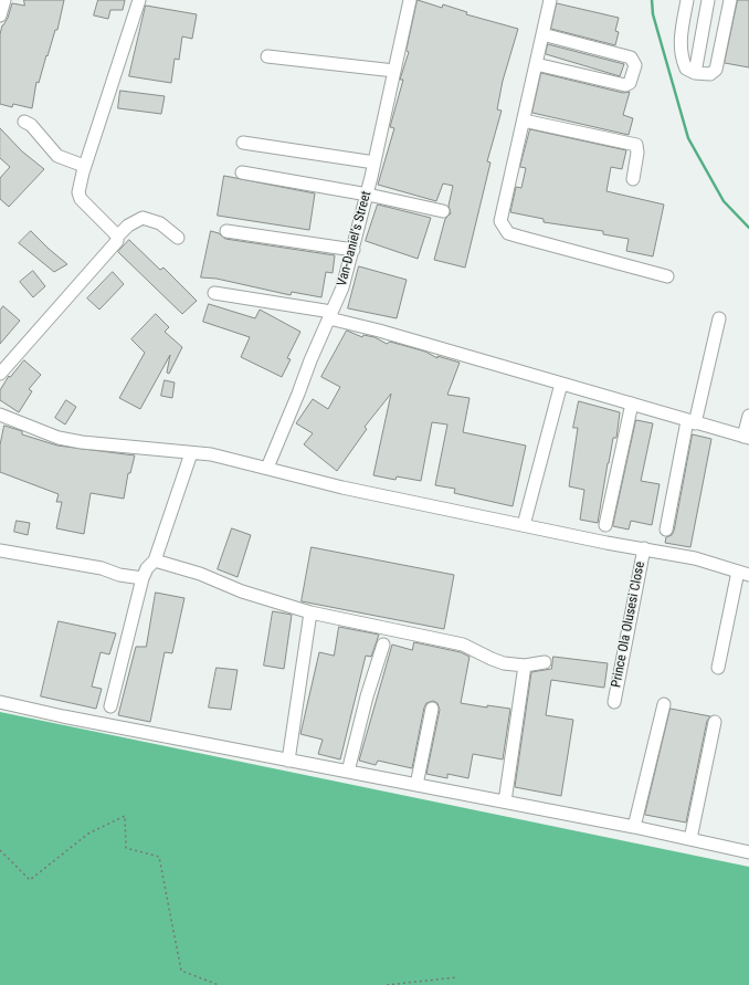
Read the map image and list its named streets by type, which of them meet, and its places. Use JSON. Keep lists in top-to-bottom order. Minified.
{"streets":{"street":["Van-Daniel’s Street","Prince Ola Olusesi Close"]}}
